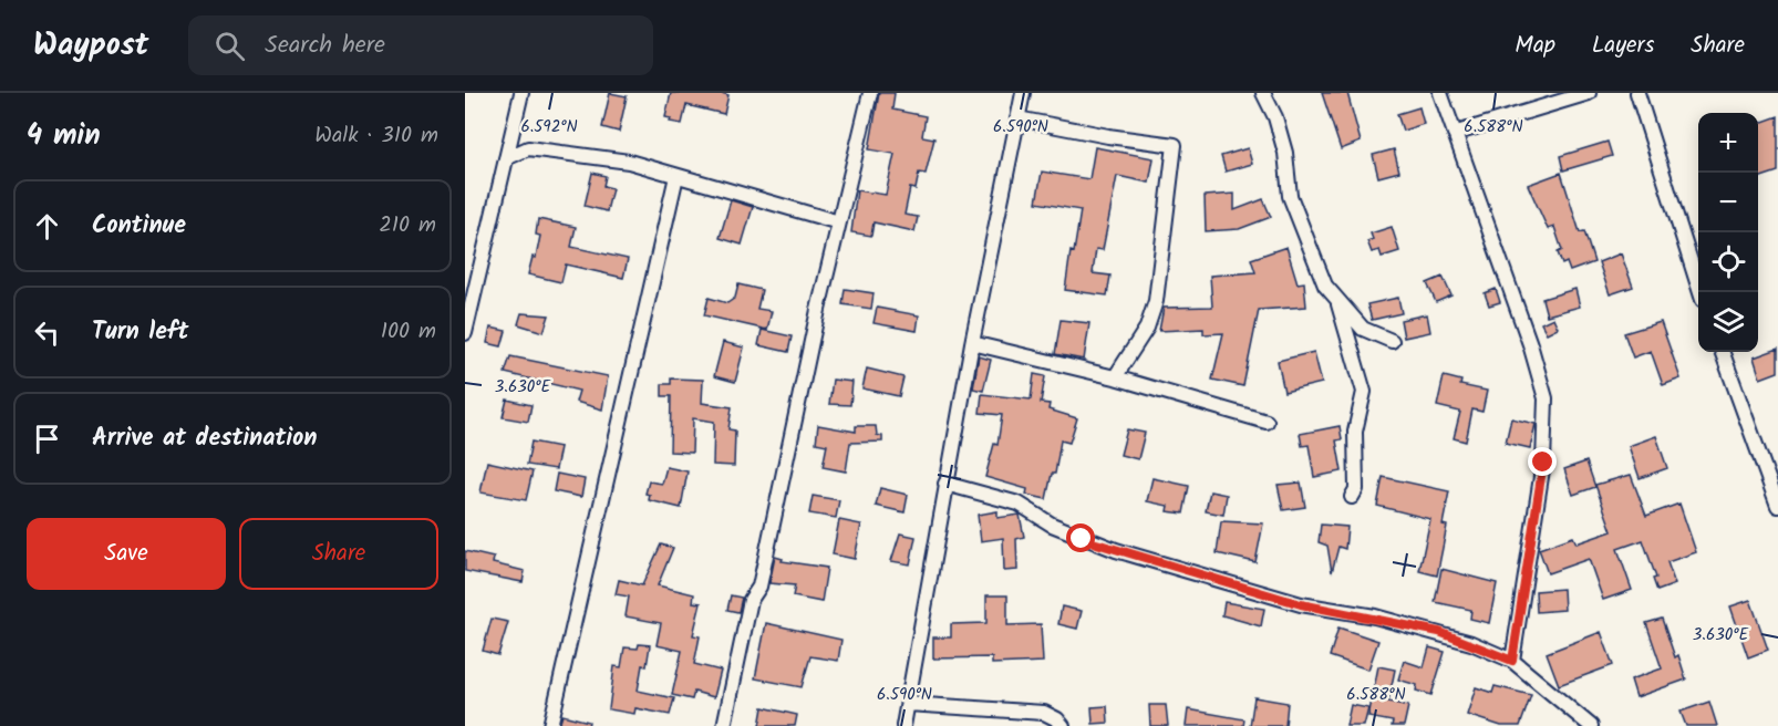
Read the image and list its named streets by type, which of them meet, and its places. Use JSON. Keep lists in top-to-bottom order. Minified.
{"page":{"header":"Waypost","search":"Search here","nav":["Map","Layers","Share"],"heading":["4 min","Walk · 310 m"],"map_buttons":["+","−"],"list":[["Continue","210 m"],["Turn left","100 m"],"Arrive at destination"],"buttons":["Save","Share"]},"coordinates":["6.592°N","6.590°N","6.588°N","3.630°E"]}
